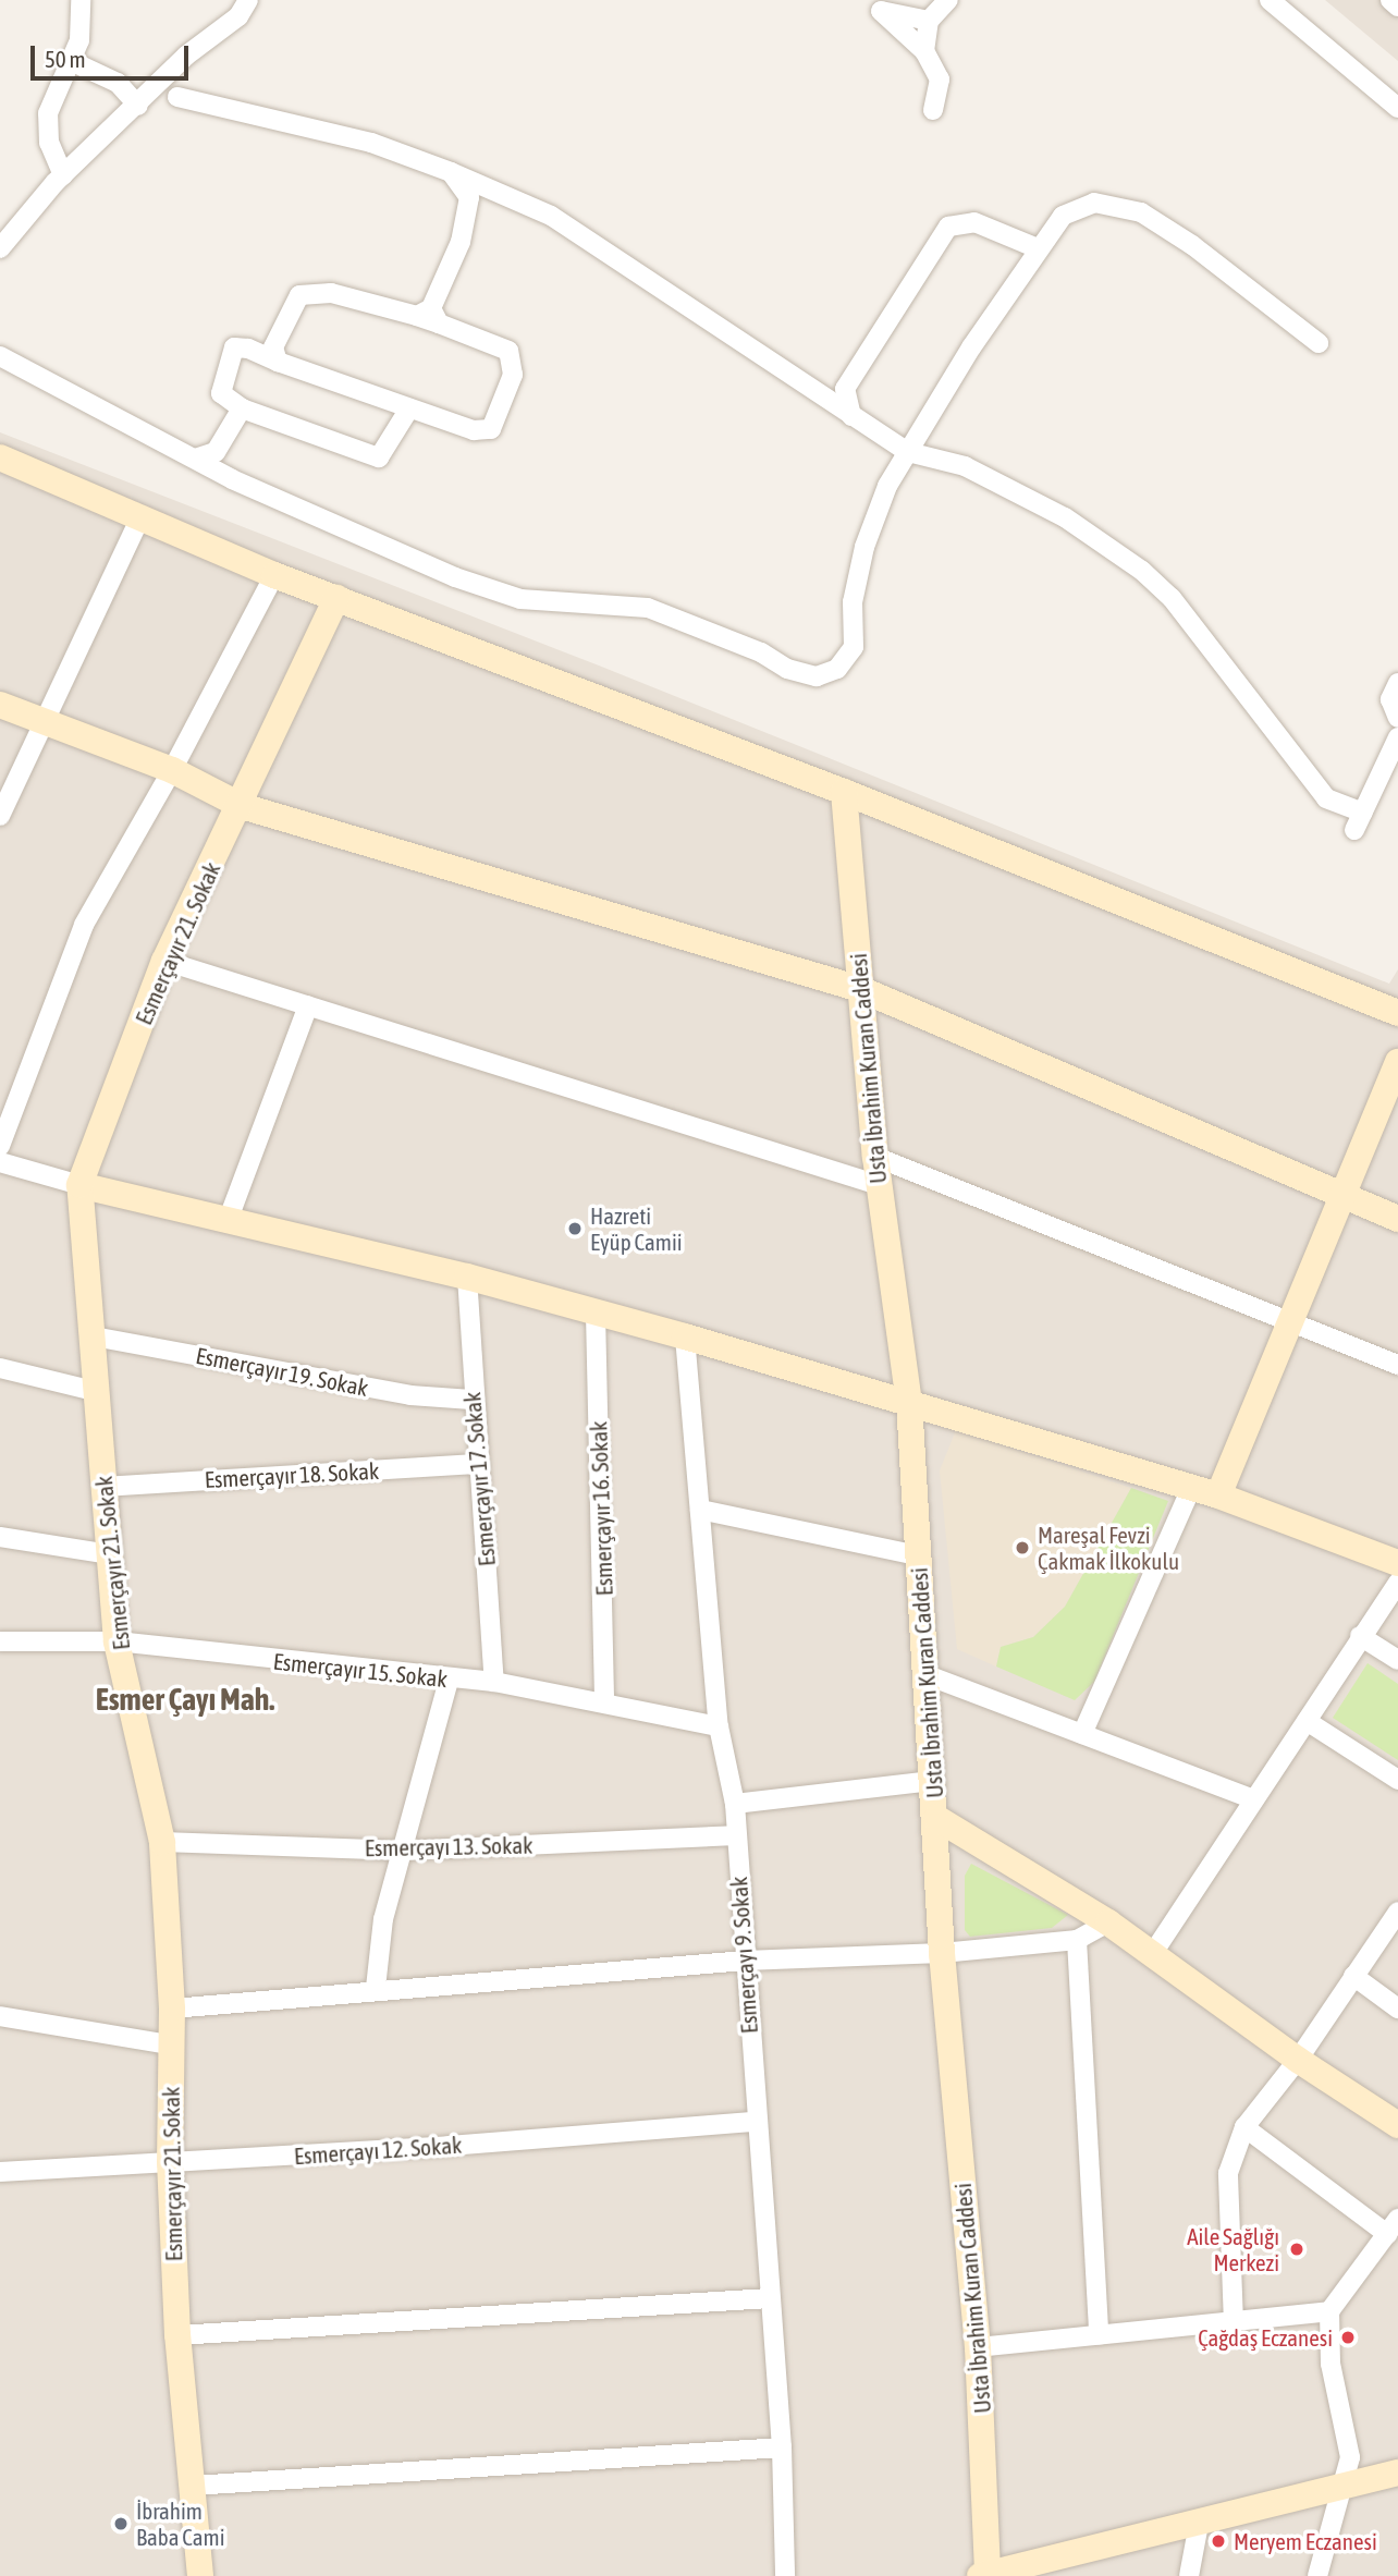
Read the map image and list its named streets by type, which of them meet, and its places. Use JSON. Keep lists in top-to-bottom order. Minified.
{"streets":{"street":["Esmerçayır 21. Sokak","Usta İbrahim Kuran Caddesi","Esmerçayır 19. Sokak","Esmerçayır 18. Sokak","Esmerçayır 17. Sokak","Esmerçayır 16. Sokak","Esmerçayır 15. Sokak","Esmerçayı 13. Sokak","Esmerçayı 9. Sokak","Esmerçayı 12. Sokak"]},"crossings":[["Esmerçayır 21. Sokak","Esmerçayır 19. Sokak"],["Esmerçayır 21. Sokak","Esmerçayır 18. Sokak"],["Esmerçayır 21. Sokak","Esmerçayır 15. Sokak"],["Esmerçayır 21. Sokak","Esmerçayı 13. Sokak"],["Esmerçayır 21. Sokak","Esmerçayı 12. Sokak"],["Esmerçayır 19. Sokak","Esmerçayır 17. Sokak"],["Esmerçayır 18. Sokak","Esmerçayır 17. Sokak"],["Esmerçayır 17. Sokak","Esmerçayır 15. Sokak"],["Esmerçayır 16. Sokak","Esmerçayır 15. Sokak"],["Esmerçayır 15. Sokak","Esmerçayı 9. Sokak"],["Esmerçayı 13. Sokak","Esmerçayı 9. Sokak"],["Esmerçayı 9. Sokak","Esmerçayı 12. Sokak"]],"districts":["Esmer Çayı Mah."],"places":["Hazreti Eyüp Camii","Mareşal Fevzi Çakmak İlkokulu","Aile Sağlığı Merkezi","Çağdaş Eczanesi","İbrahim Baba Cami","Meryem Eczanesi"],"scale_bar":"50 m"}
